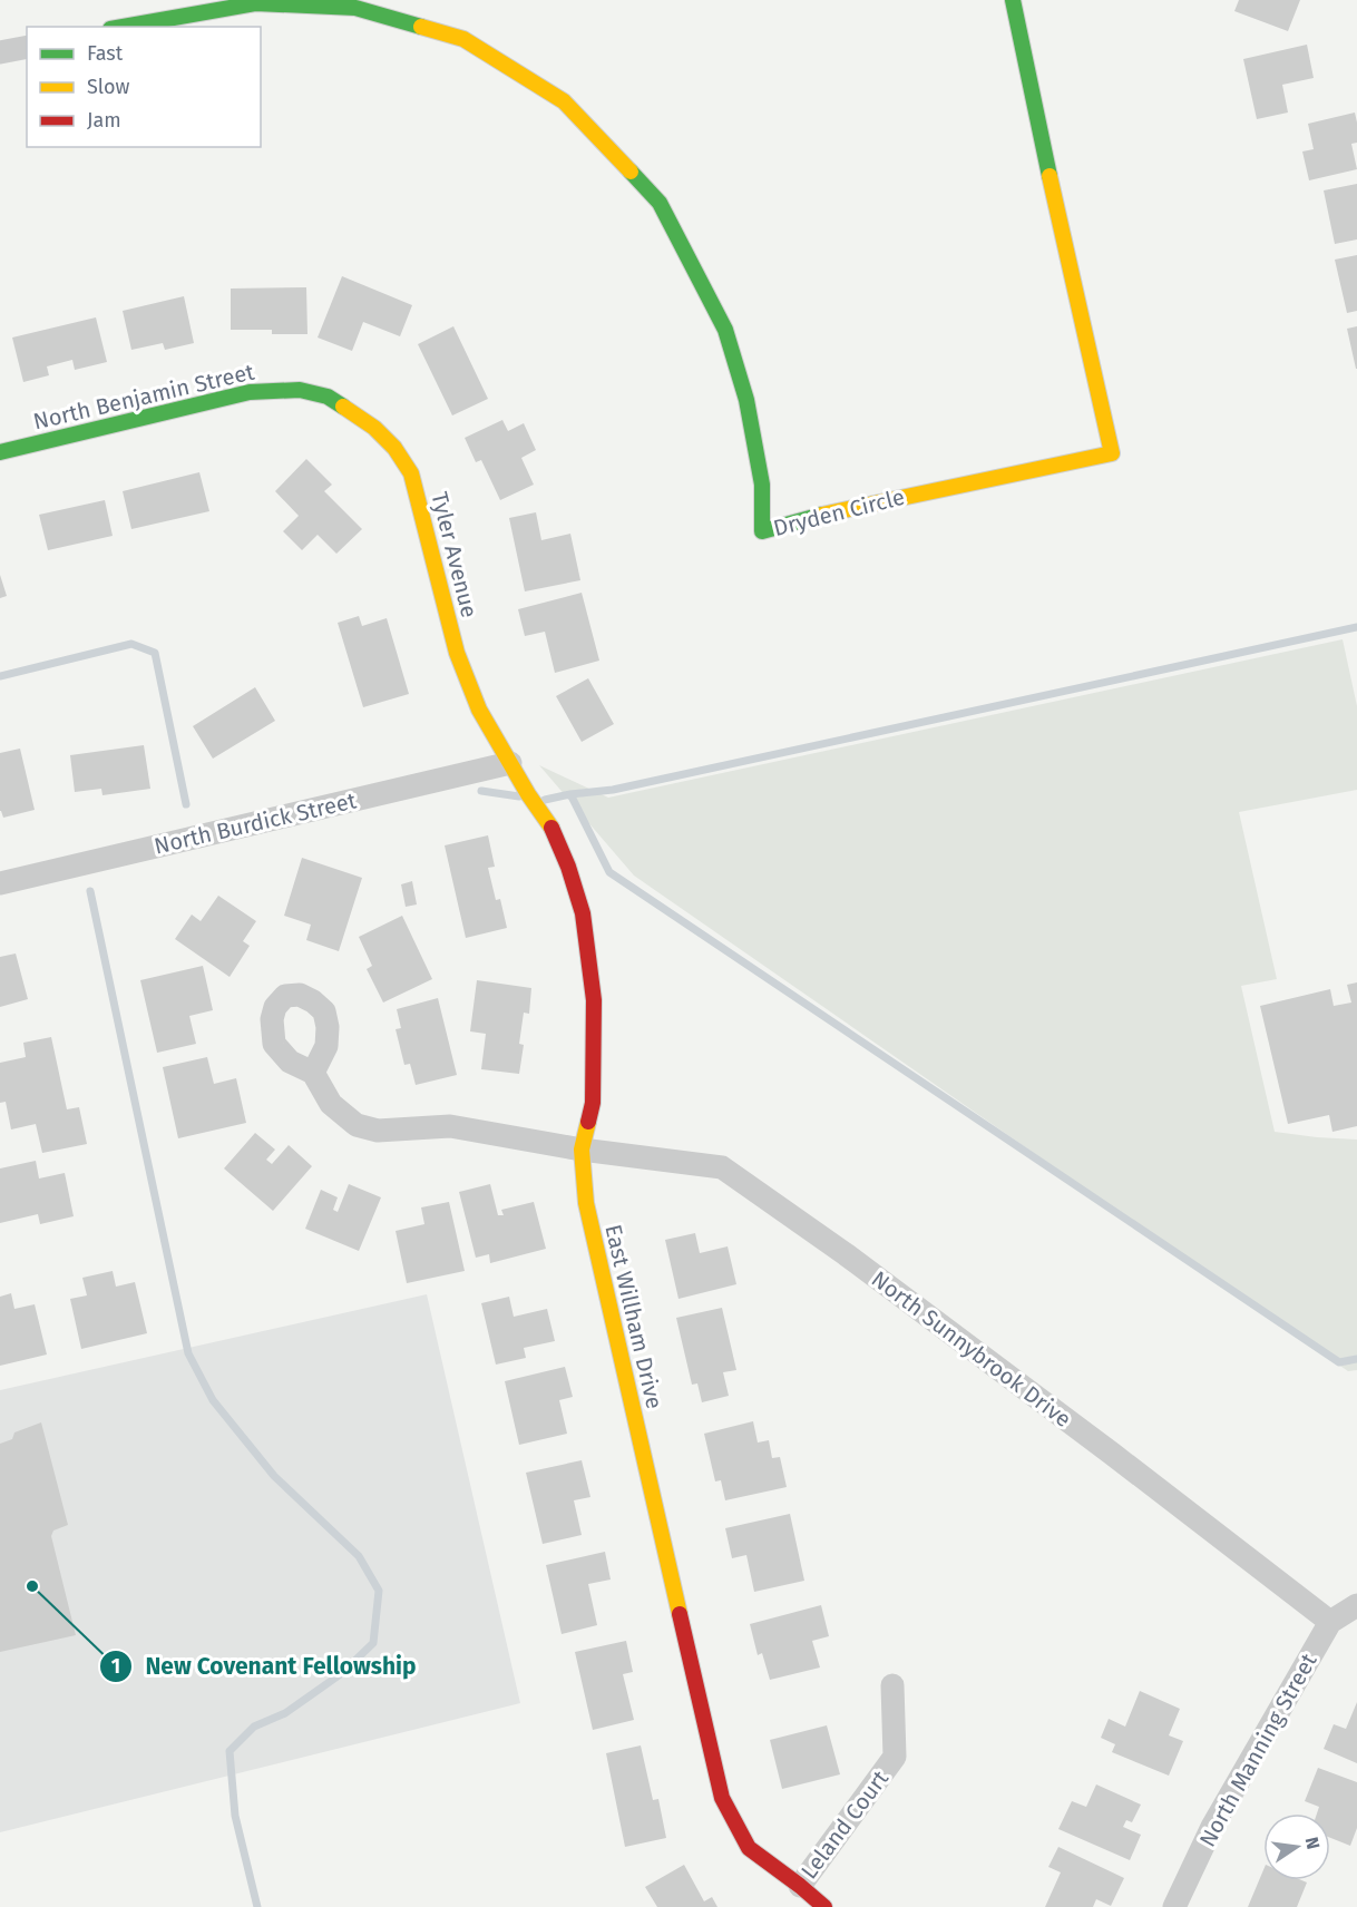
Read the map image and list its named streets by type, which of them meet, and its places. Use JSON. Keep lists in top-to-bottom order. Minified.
{"streets":{"street":["North Benjamin Street","Dryden Circle","Tyler Avenue","North Burdick Street","East Willham Drive","North Sunnybrook Drive","North Manning Street","Leland Court"]},"crossings":[["North Benjamin Street","Tyler Avenue"],["Tyler Avenue","East Willham Drive"],["North Burdick Street","East Willham Drive"],["East Willham Drive","North Sunnybrook Drive"],["East Willham Drive","Leland Court"],["North Sunnybrook Drive","North Manning Street"]],"places":["New Covenant Fellowship"],"legend":["Fast","Slow","Jam"],"north":"right"}
